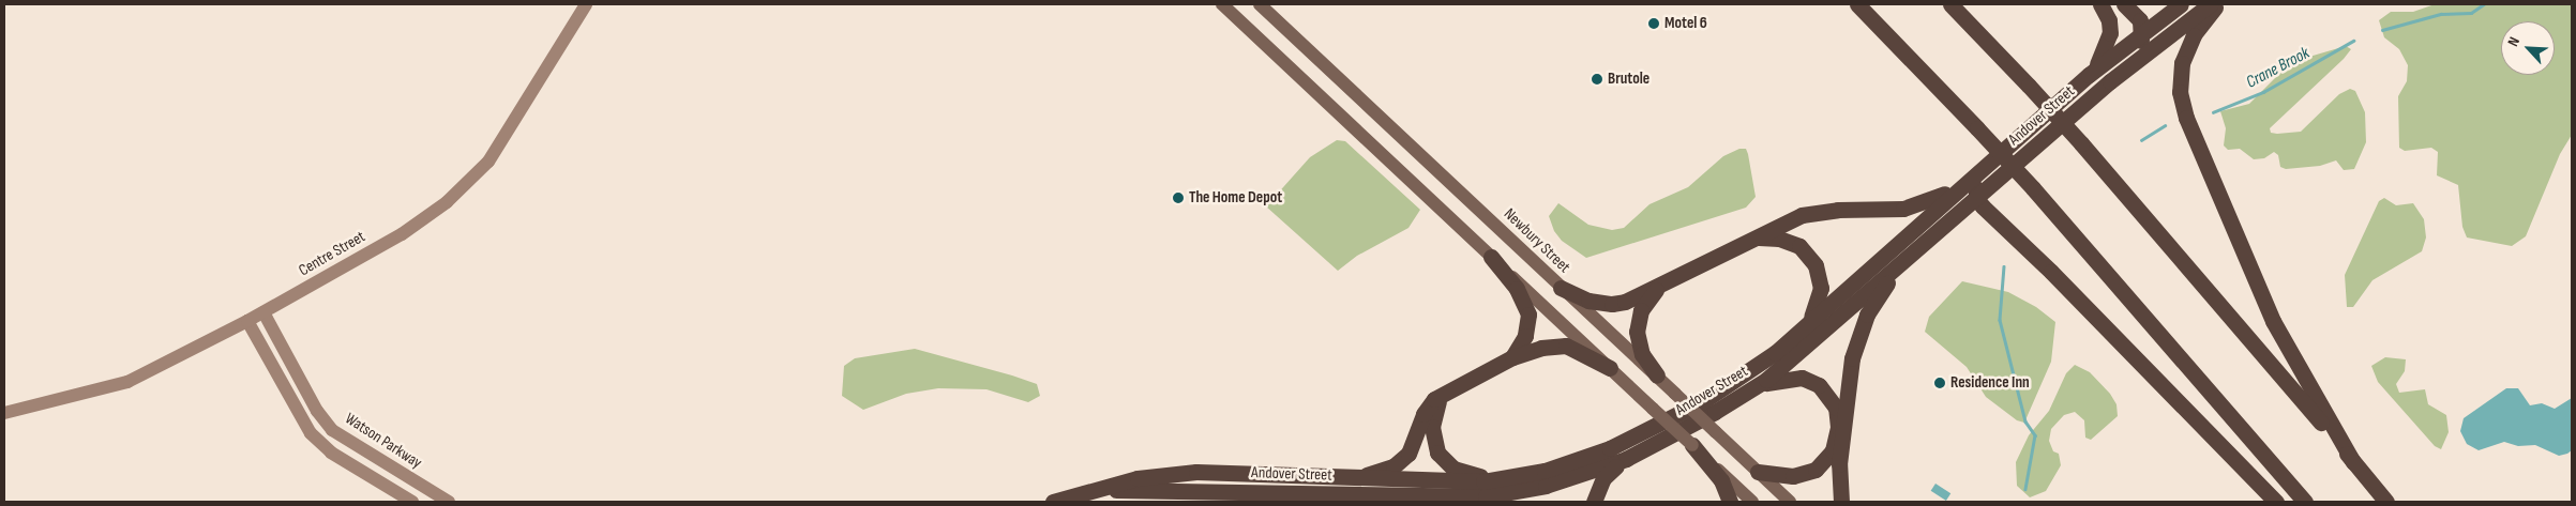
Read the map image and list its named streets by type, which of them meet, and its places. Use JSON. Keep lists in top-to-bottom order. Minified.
{"streets":{"highway":["Andover Street"],"main road":["Newbury Street","Centre Street","Watson Parkway"]},"crossings":[["Centre Street","Watson Parkway"]],"water":["Crane Brook"],"places":["Motel 6","Brutole","The Home Depot","Residence Inn"],"north":"top left"}
